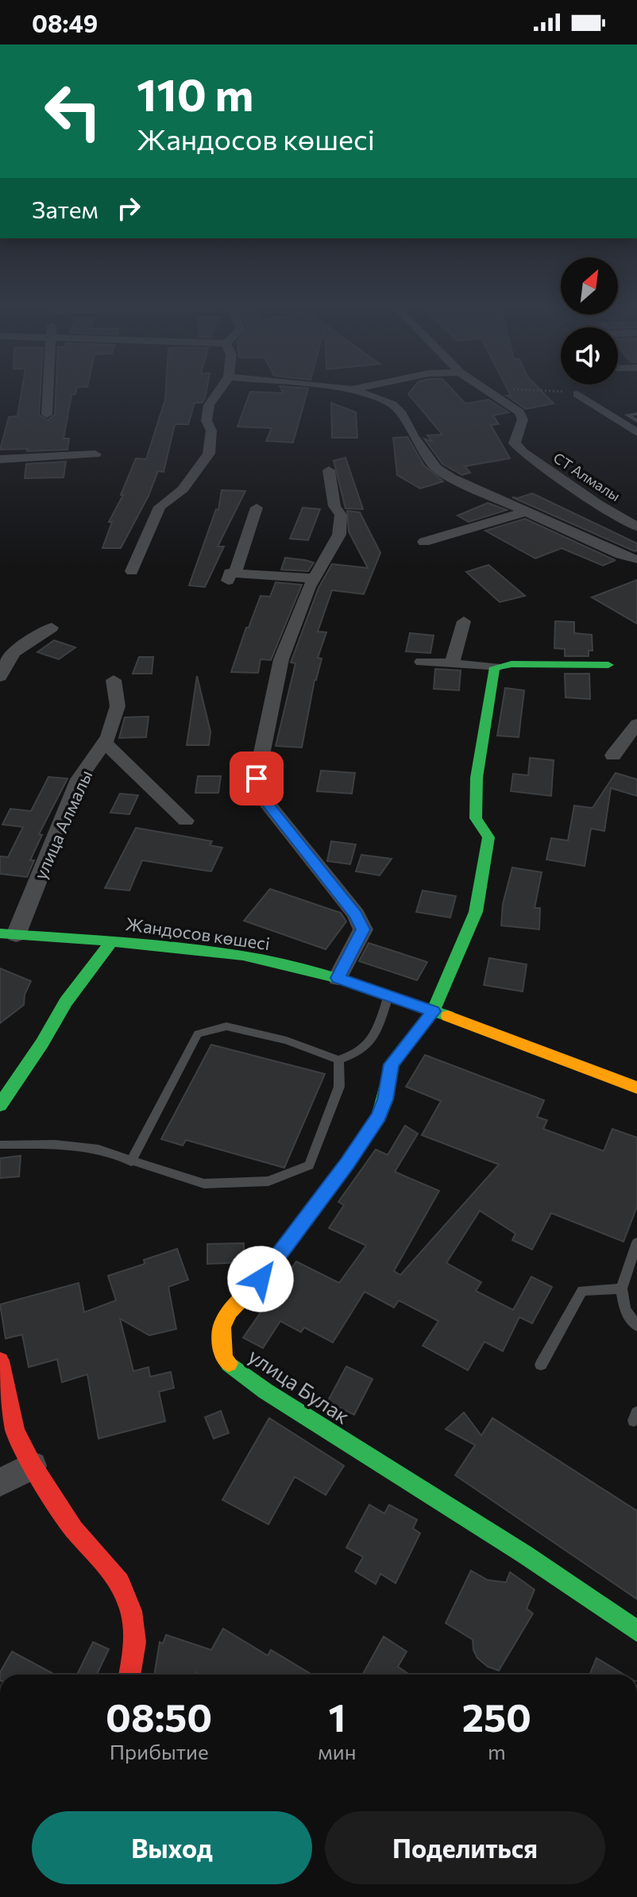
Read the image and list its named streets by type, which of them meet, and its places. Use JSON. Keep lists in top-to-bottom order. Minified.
{"streets":{"street":["СТ Алмалы","улица Алмалы","Жандосов көшесі","улица Булак"]},"crossings":[["улица Алмалы","Жандосов көшесі"],["Жандосов көшесі","улица Булак"]],"north":"top right","page":{"status":"08:49","turn":["110 m","Жандосов көшесі"],"then":"Затем","eta":["08:50","Прибытие","1","мин","250","m"],"buttons":["Выход","Поделиться"]}}
